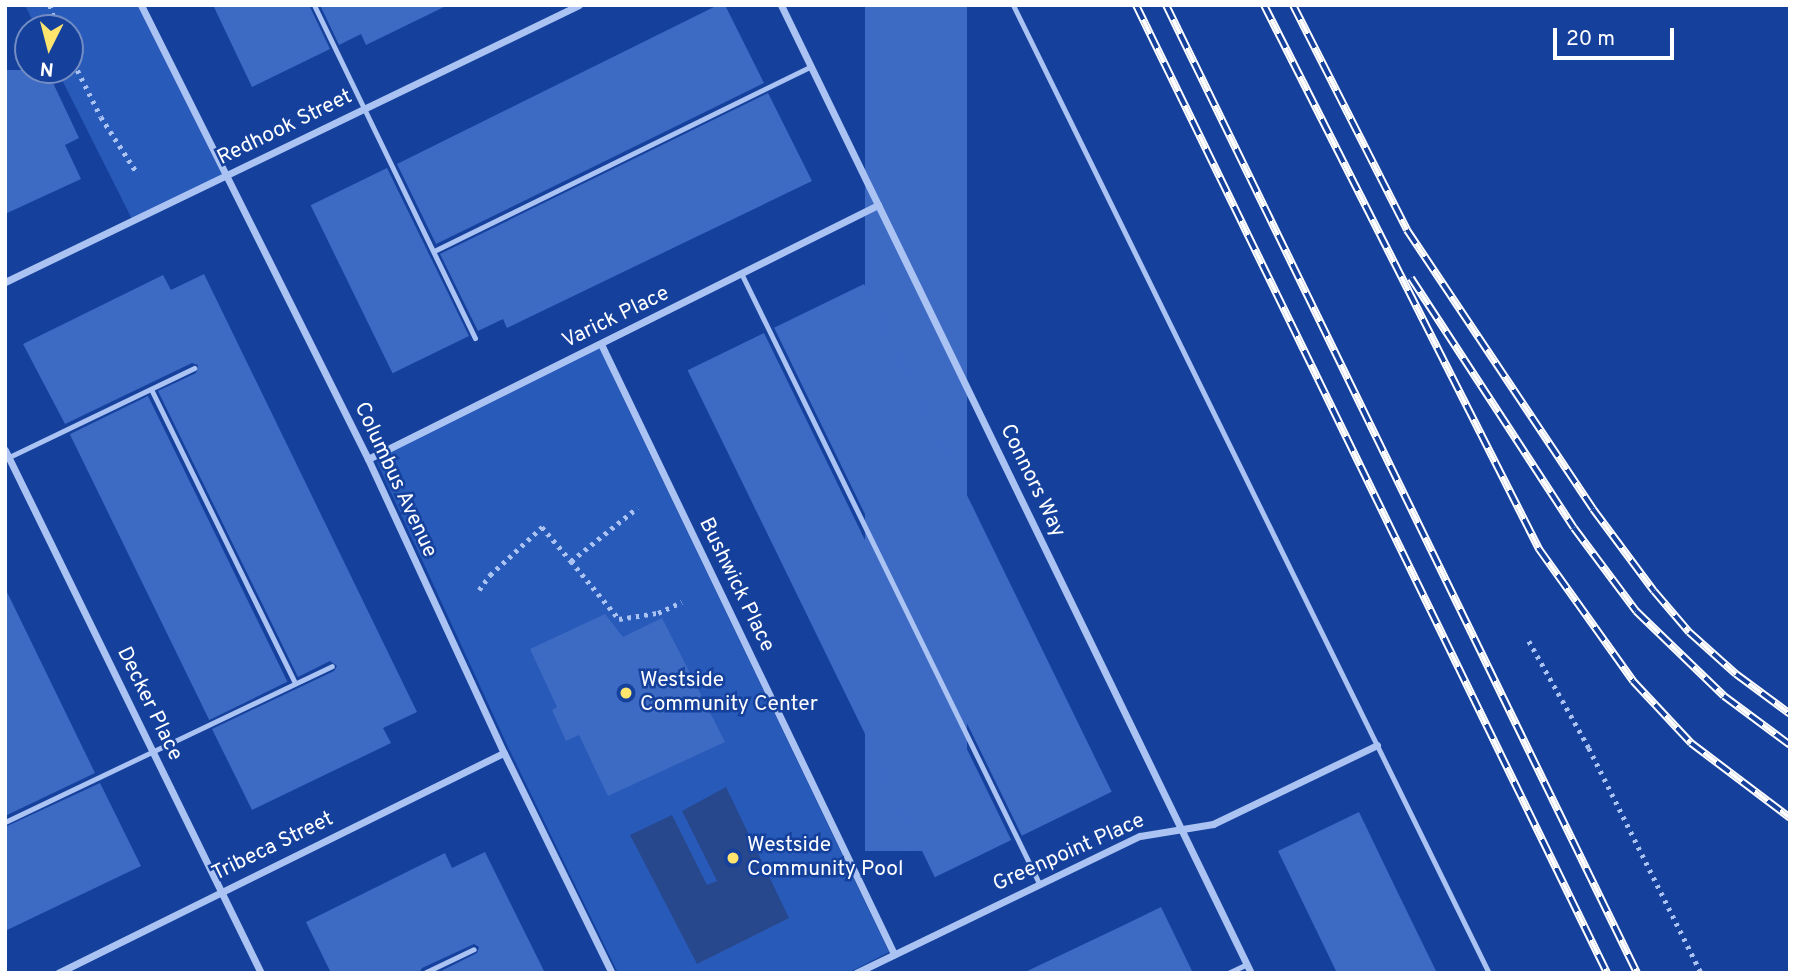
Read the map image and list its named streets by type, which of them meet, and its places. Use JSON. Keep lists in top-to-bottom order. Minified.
{"streets":{"street":["Redhook Street","Varick Place","Columbus Avenue","Connors Way","Bushwick Place","Decker Place","Tribeca Street","Greenpoint Place"]},"crossings":[["Redhook Street","Columbus Avenue"],["Varick Place","Columbus Avenue"],["Varick Place","Connors Way"],["Varick Place","Bushwick Place"],["Columbus Avenue","Tribeca Street"],["Connors Way","Greenpoint Place"],["Bushwick Place","Greenpoint Place"],["Decker Place","Tribeca Street"]],"places":["Westside Community Center","Westside Community Pool"],"scale_bar":"20 m","north":"bottom"}
